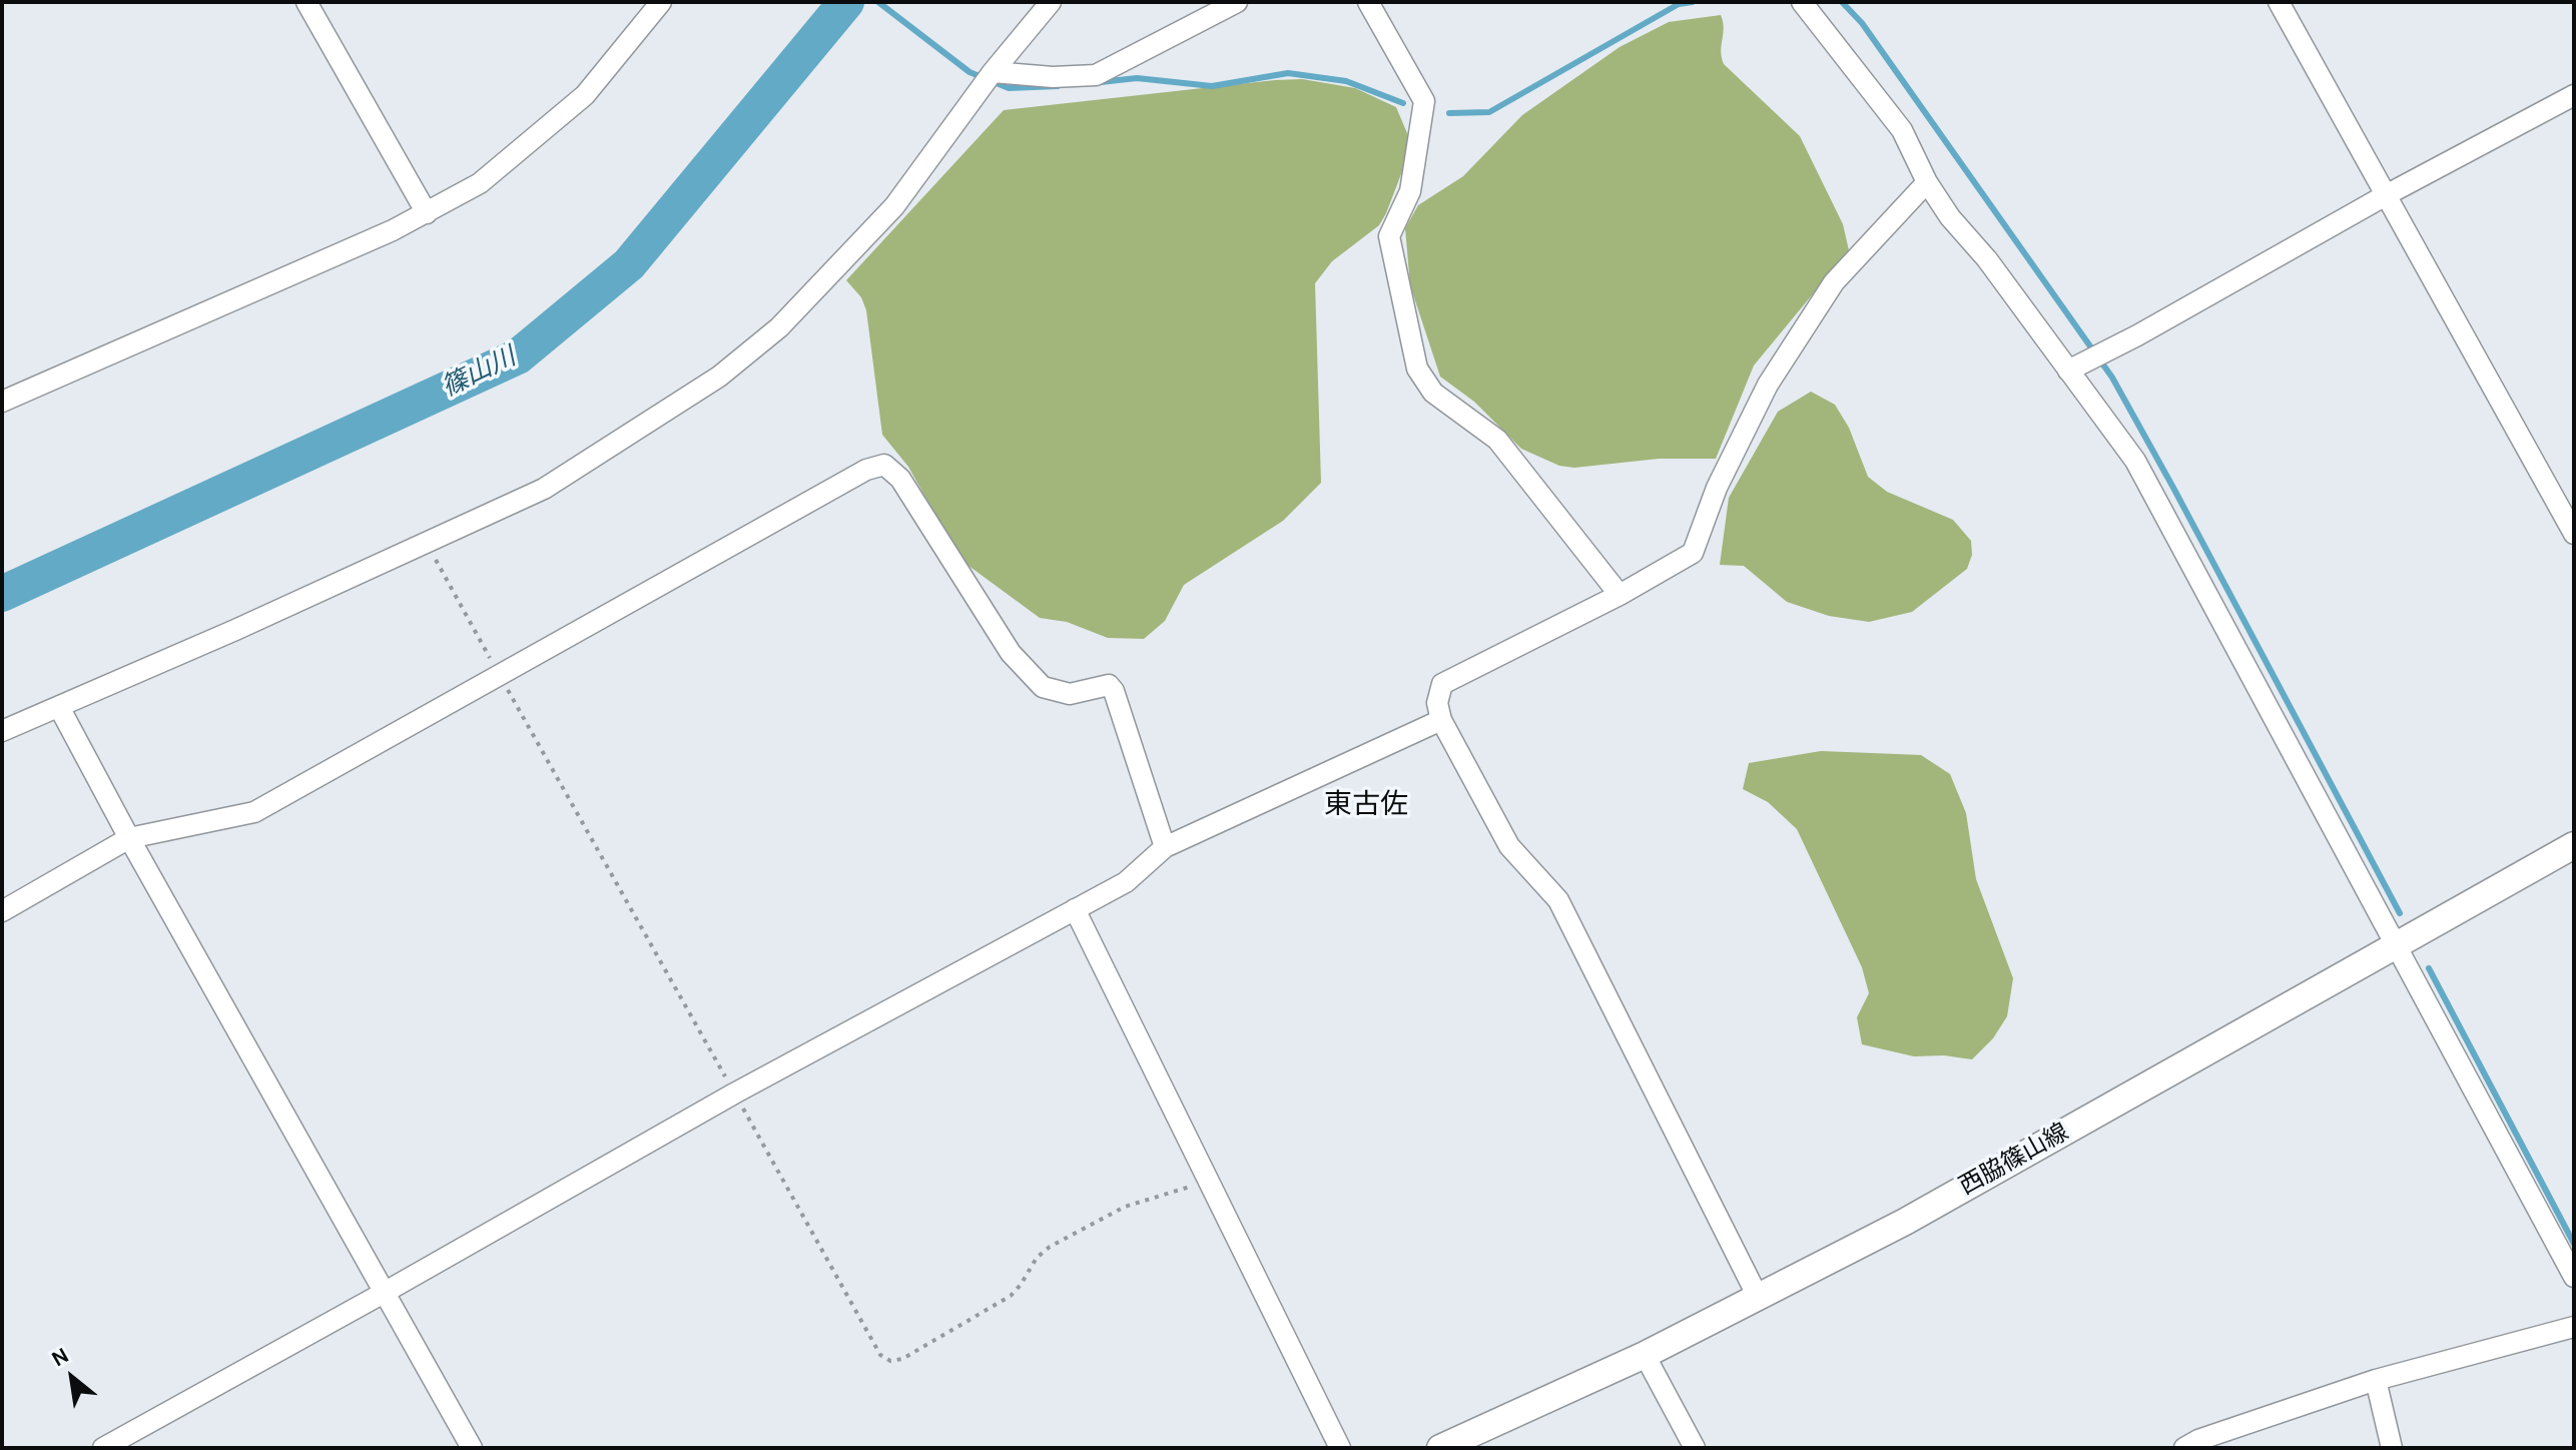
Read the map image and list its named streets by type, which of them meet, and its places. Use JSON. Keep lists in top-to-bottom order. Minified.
{"streets":{"main road":["西脇篠山線"]},"districts":["東古佐"],"water":["篠山川"],"north":"top left"}
